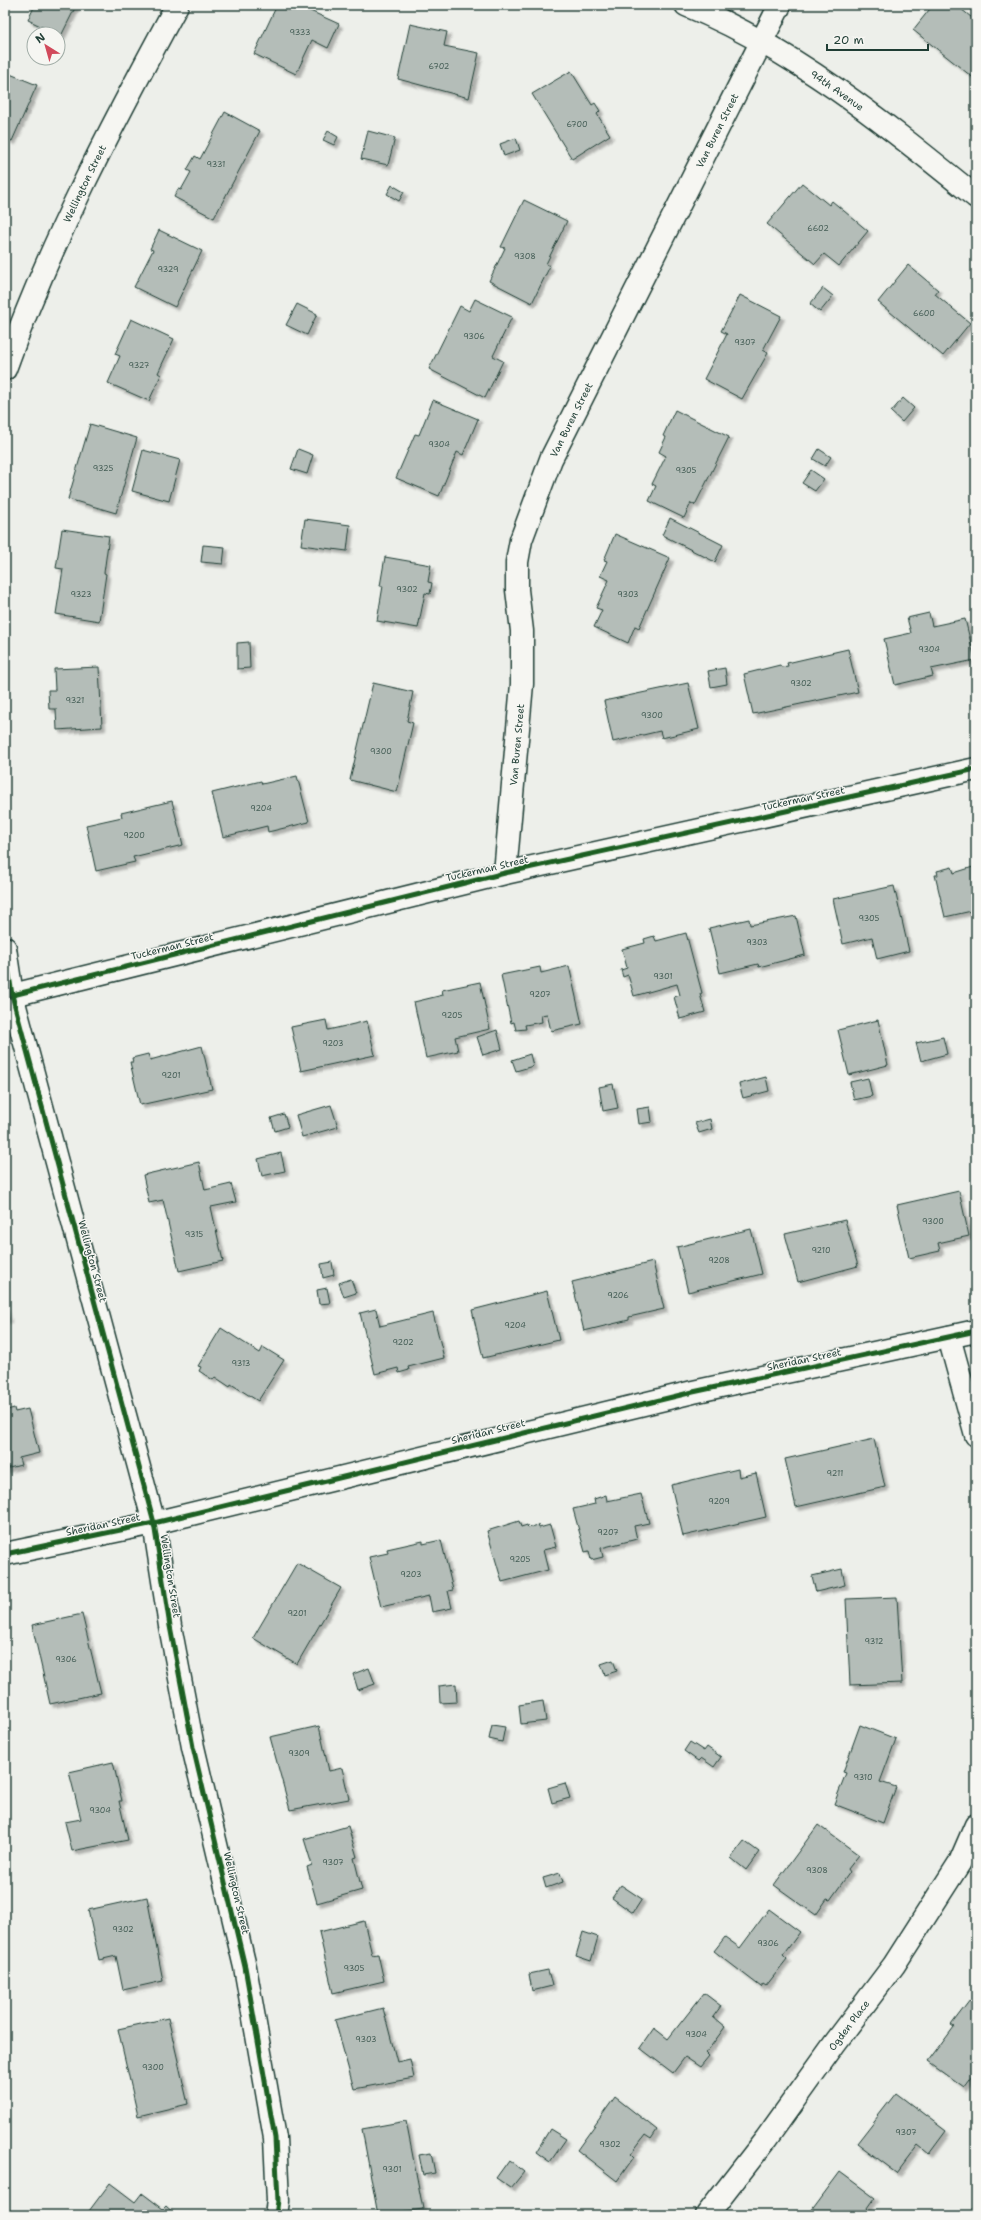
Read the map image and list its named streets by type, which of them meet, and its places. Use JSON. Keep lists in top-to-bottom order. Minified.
{"streets":{"street":["94th Avenue","Van Buren Street","Wellington Street","Tuckerman Street","Sheridan Street","Ogden Place"]},"crossings":[["94th Avenue","Van Buren Street"],["Van Buren Street","Tuckerman Street"],["Wellington Street","Tuckerman Street"],["Wellington Street","Sheridan Street"]],"house_numbers":["9333","6702","6700","9331","6602","9308","9329","6600","9306","9307","9327","9304","9325","9305","9302","9323","9303","9304","9302","9321","9300","9300","9204","9200","9305","9303","9301","9207","9205","9203","9201","9300","9315","9210","9208","9206","9204","9202","9313","9211","9209","9207","9205","9203","9201","9312","9306","9309","9310","9304","9307","9308","9302","9306","9305","9304","9303","9300","9307","9302","9301"],"scale_bar":"20 m","north":"top left"}
